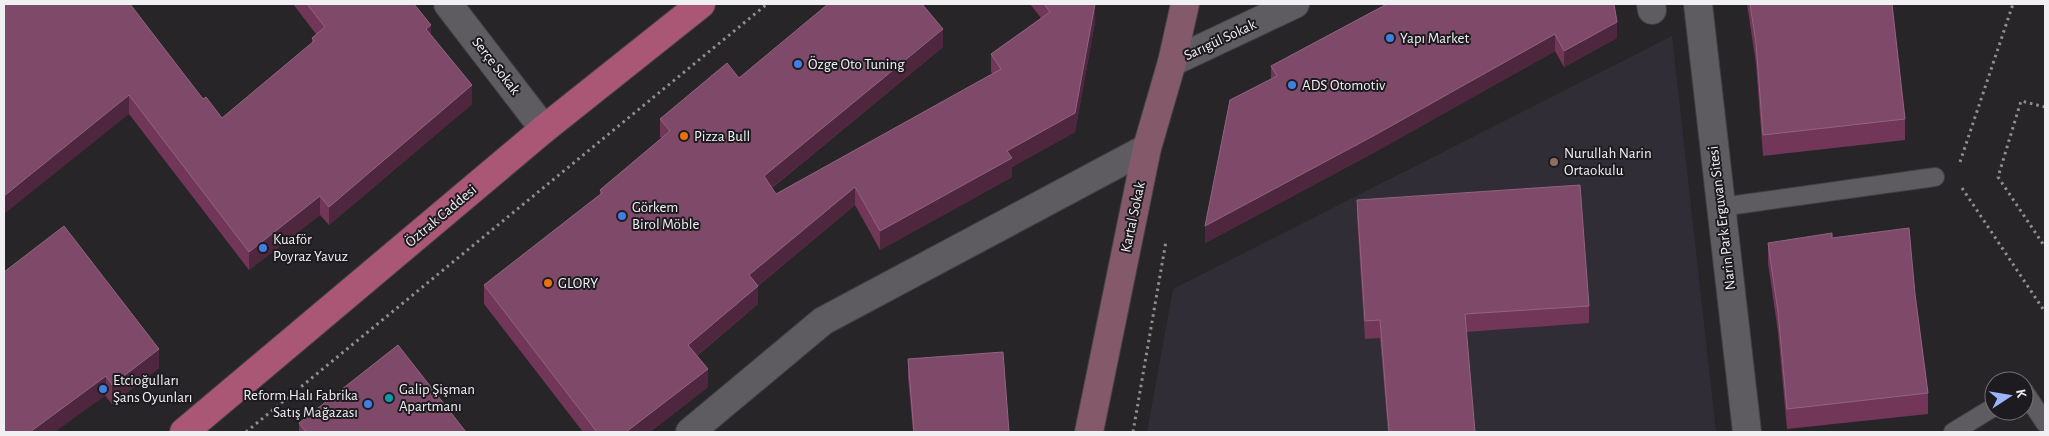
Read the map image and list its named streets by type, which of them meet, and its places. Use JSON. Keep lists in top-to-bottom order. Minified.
{"streets":{"main road":["Öztrak Caddesi"],"street":["Sarıgül Sokak","Serçe Sokak","Kartal Sokak","Narin Park Erguvan Sitesi"]},"crossings":[["Sarıgül Sokak","Kartal Sokak"],["Serçe Sokak","Öztrak Caddesi"]],"places":["Yapı Market","Özge Oto Tuning","ADS Otomotiv","Pizza Bull","Nurullah Narin Ortaokulu","Görkem Birol Möble","Kuaför Poyraz Yavuz","GLORY","Etcioğulları Şans Oyunları","Galip Şişman Apartmanı","Reform Halı Fabrika Satış Mağazası"],"north":"right"}
